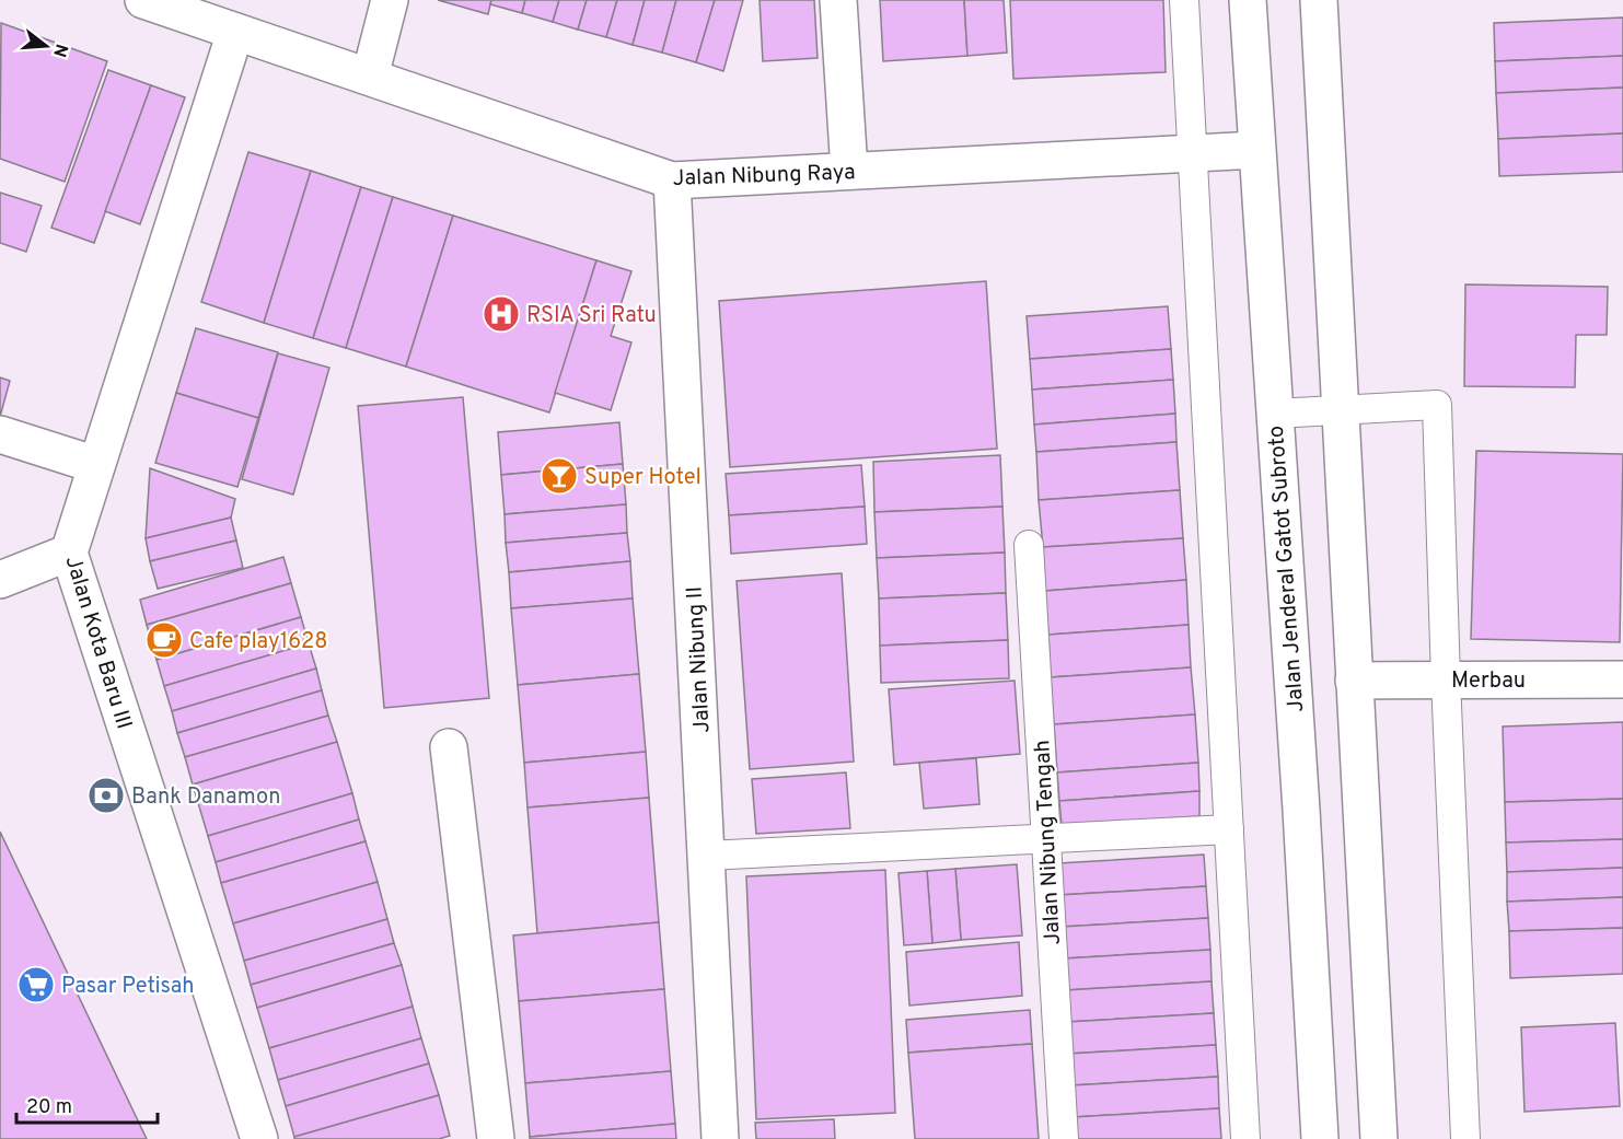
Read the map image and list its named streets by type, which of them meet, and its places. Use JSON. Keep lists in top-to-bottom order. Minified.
{"streets":{"street":["Jalan Nibung Raya","Jalan Jenderal Gatot Subroto","Jalan Kota Baru III","Jalan Nibung II","Merbau"],"lane":["Jalan Nibung Tengah"]},"crossings":[["Jalan Nibung Raya","Jalan Jenderal Gatot Subroto"],["Jalan Nibung Raya","Jalan Kota Baru III"],["Jalan Nibung Raya","Jalan Nibung II"]],"places":{"hospital":["RSIA Sri Ratu"],"bar":["Super Hotel"],"cafe":["Cafe play1628"],"bank":["Bank Danamon"],"supermarket":["Pasar Petisah"]},"scale_bar":"20 m","north":"right"}
